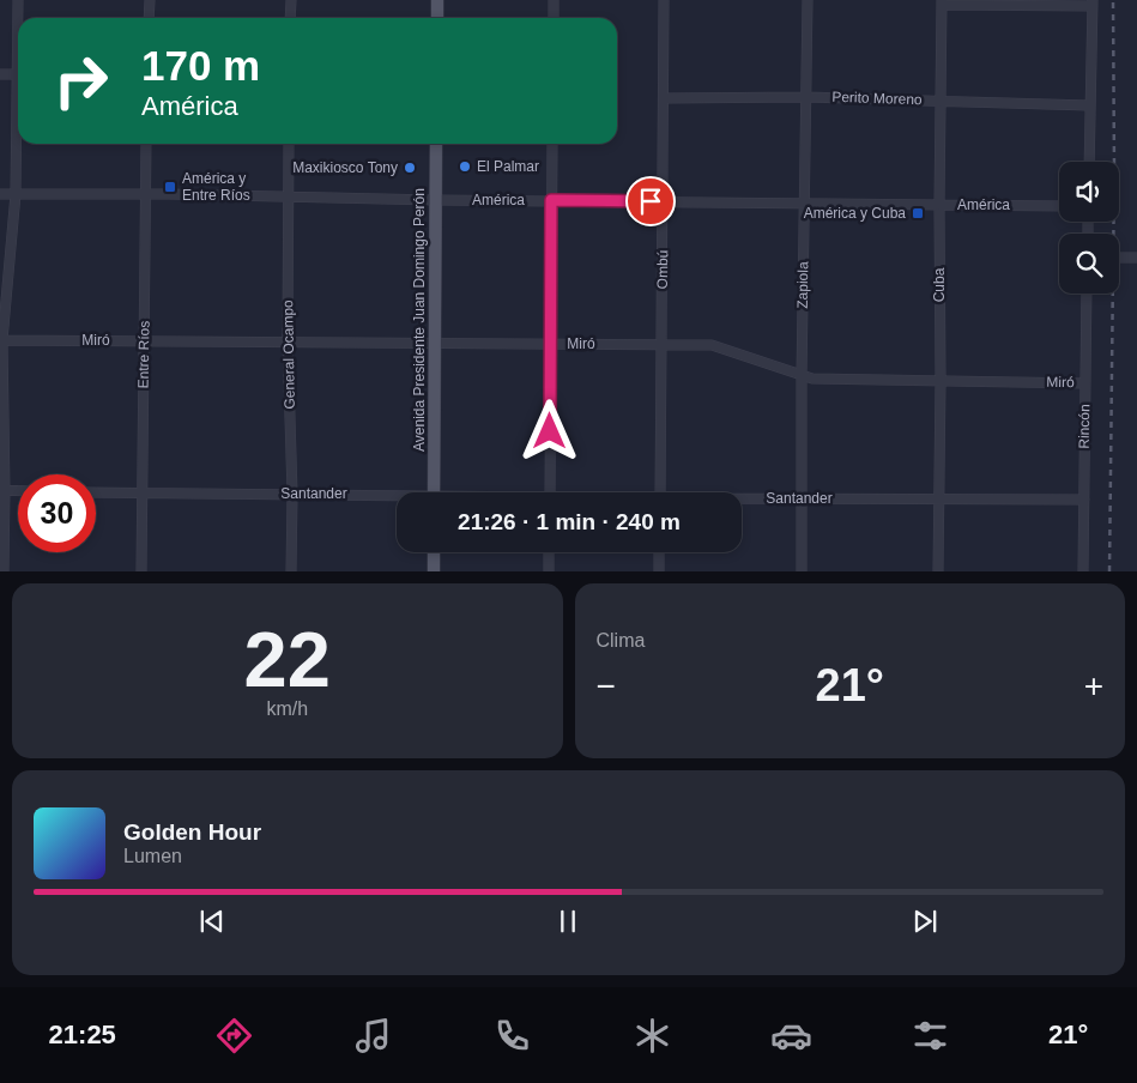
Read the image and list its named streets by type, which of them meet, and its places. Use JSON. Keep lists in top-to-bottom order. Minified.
{"streets":{"main road":["Avenida Presidente Juan Domingo Perón"],"street":["Perito Moreno","América","Ombú","Zapiola","Cuba","Miró","Entre Ríos","General Ocampo","Rincón","Santander"]},"crossings":[["Perito Moreno","Ombú"],["Perito Moreno","Zapiola"],["Perito Moreno","Cuba"],["América","Ombú"],["América","Zapiola"],["América","Cuba"],["América","Avenida Presidente Juan Domingo Perón"],["América","Entre Ríos"],["América","General Ocampo"],["Ombú","Miró"],["Zapiola","Miró"],["Zapiola","Santander"],["Cuba","Miró"],["Cuba","Santander"],["Avenida Presidente Juan Domingo Perón","Miró"],["Miró","Entre Ríos"],["Miró","General Ocampo"],["Miró","Rincón"],["Entre Ríos","Santander"],["General Ocampo","Santander"],["Rincón","Santander"]],"places":{"other":["El Palmar","Maxikiosco Tony"],"transit":["América y Entre Ríos","América y Cuba"]},"page":{"turn":["170 m","América"],"limit":"30","trip":"21:26 · 1 min · 240 m","tile":[["22","km/h"],"Clima"],"heat":["−","21°","+"],"song":["Golden Hour","Lumen"],"tabs":["21:25","21°"]}}
